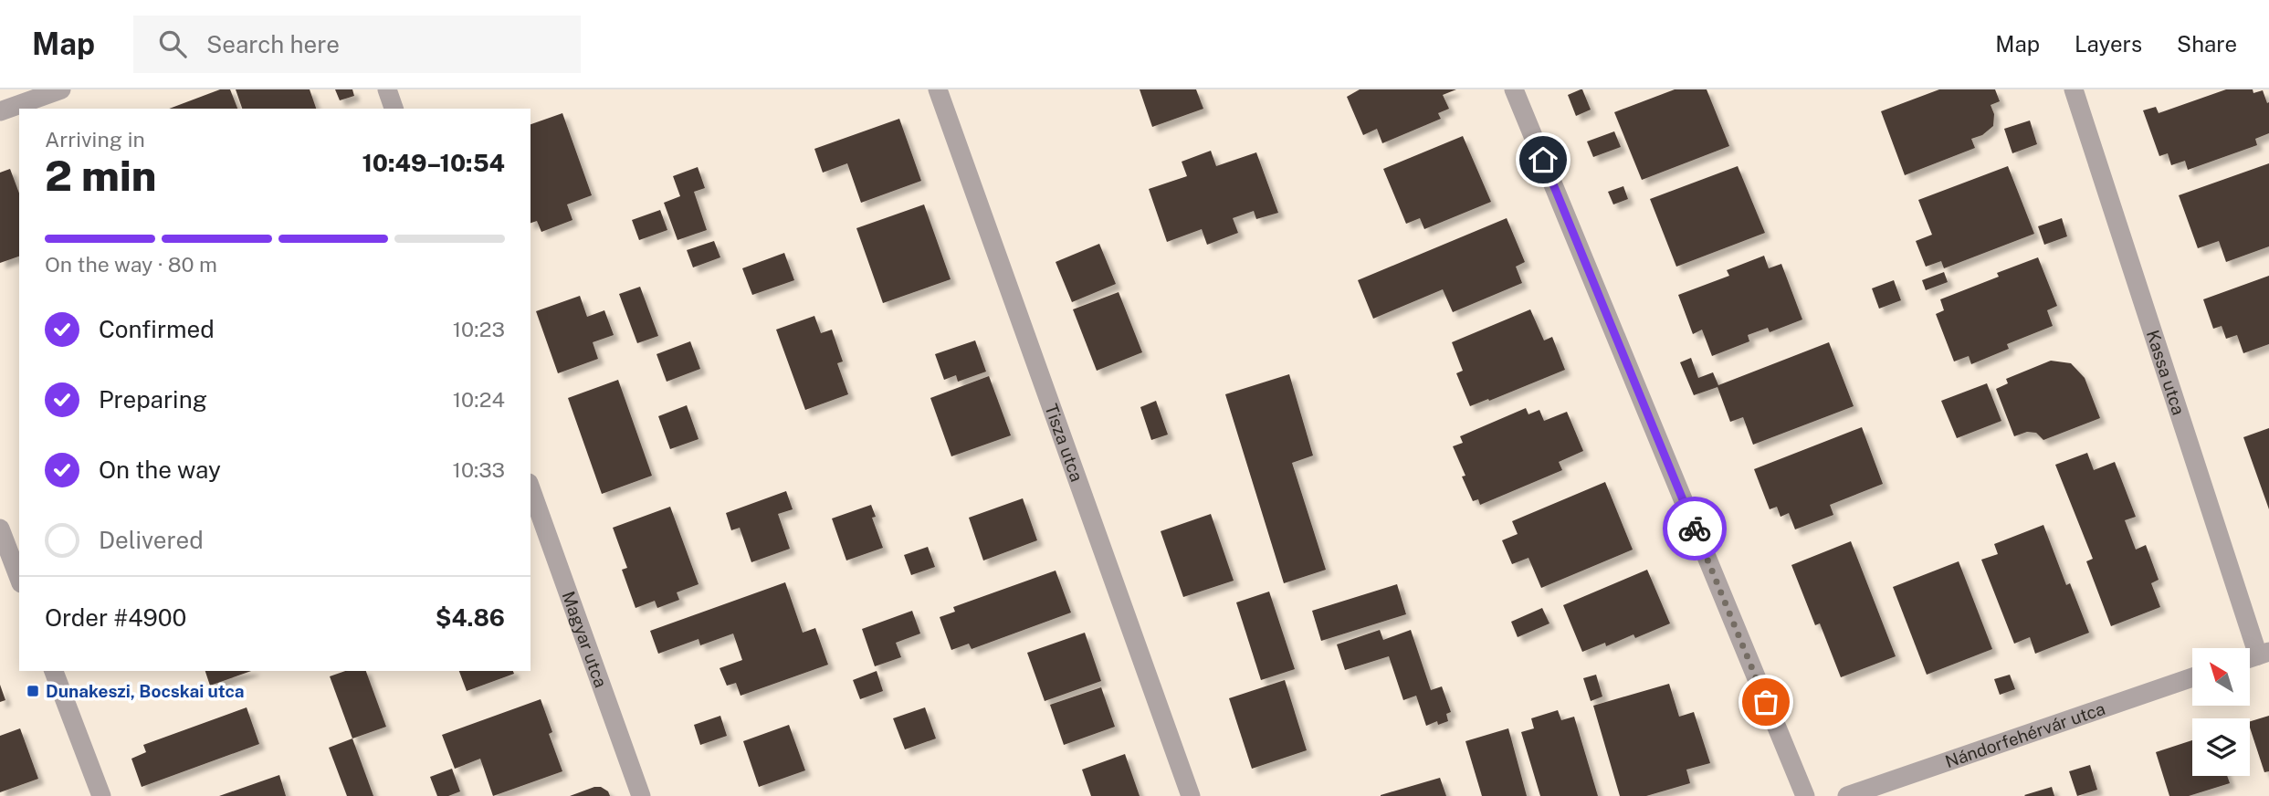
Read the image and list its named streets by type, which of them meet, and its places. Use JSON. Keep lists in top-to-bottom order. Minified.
{"streets":{"street":["Kassa utca","Tisza utca","Magyar utca","Nándorfehérvár utca"]},"places":{"transit":["Dunakeszi, Bocskai utca"]},"north":"top left","page":{"header":"Map","search":"Search here","nav":["Map","Layers","Share"],"heading":["2 min","Arriving in","10:49–10:54"],"panel":["Order #4900","$4.86"],"bar":"On the way · 80 m","list":[["Confirmed","10:23"],["Preparing","10:24"],["On the way","10:33"],"Delivered"]}}
